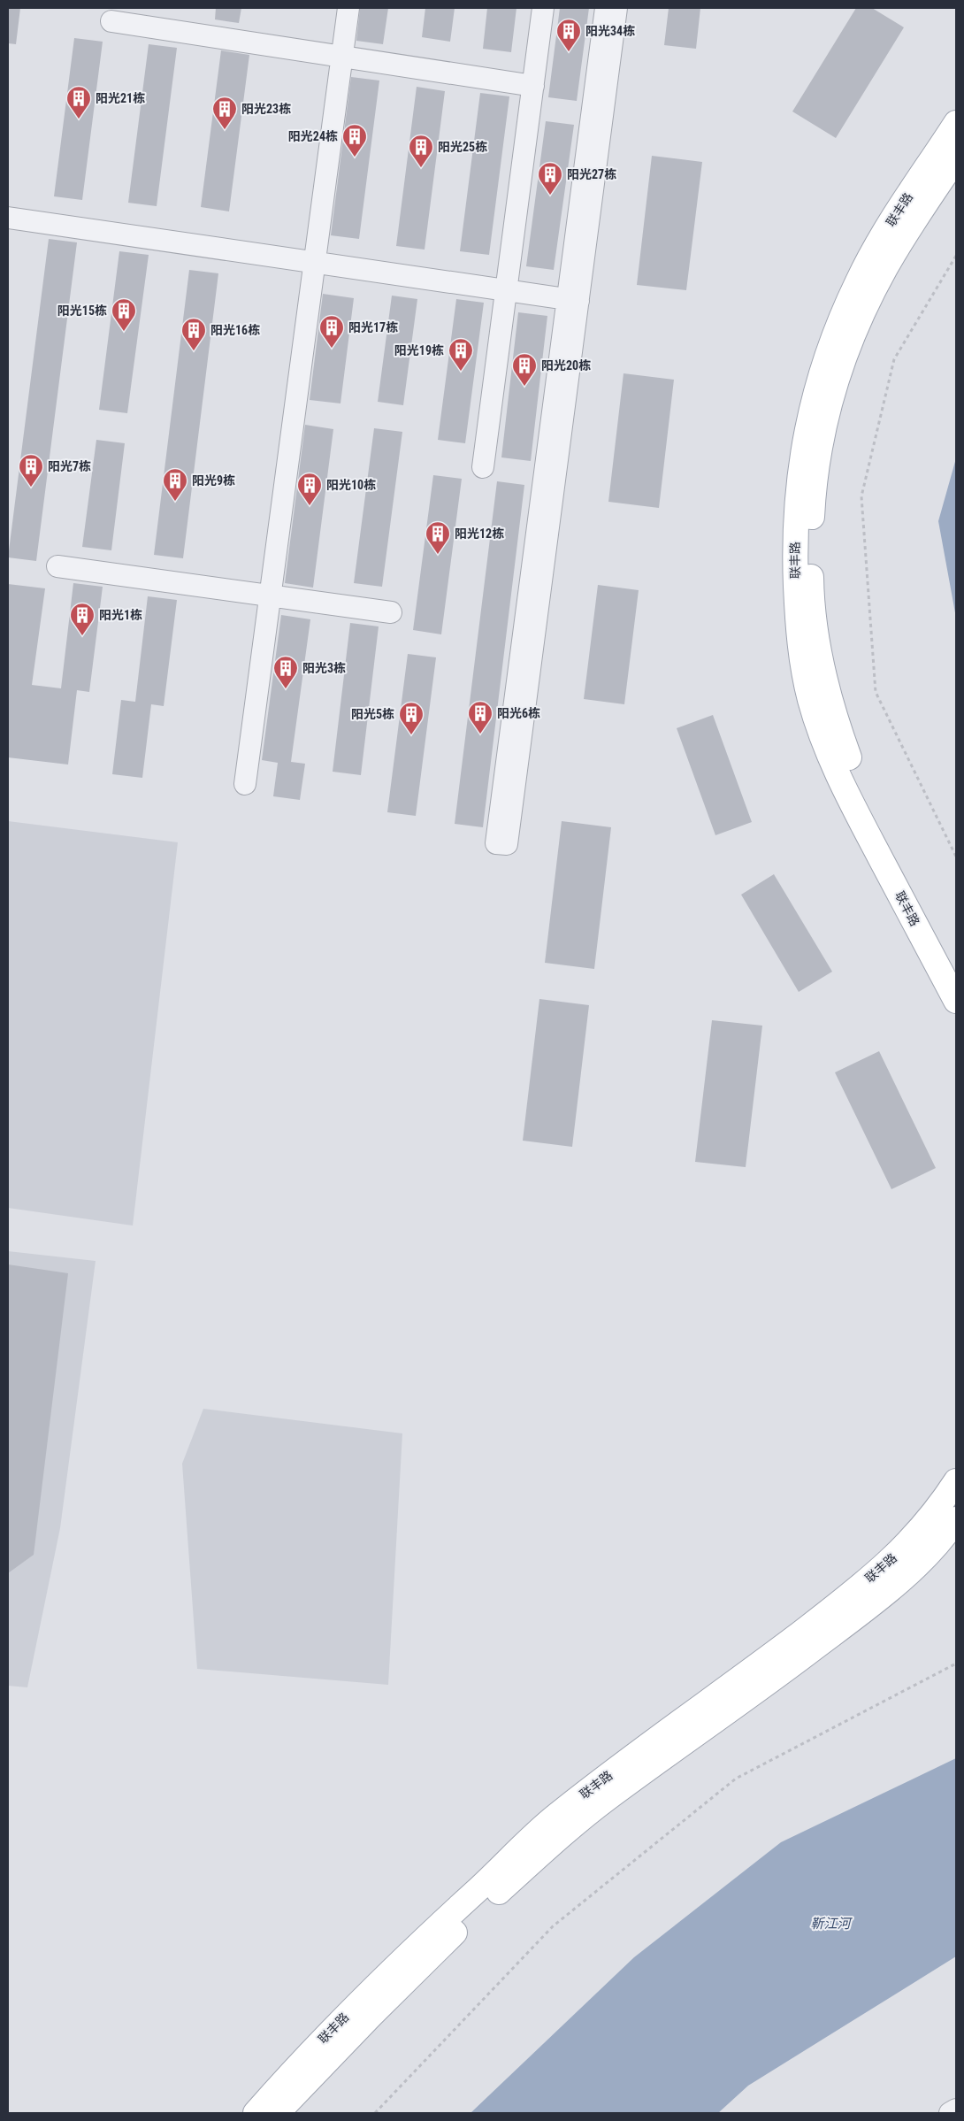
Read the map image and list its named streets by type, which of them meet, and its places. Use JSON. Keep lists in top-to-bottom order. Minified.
{"streets":{"main road":["联丰路"]},"water":["靳江河"],"places":{"building":["阳光34栋","阳光21栋","阳光23栋","阳光24栋","阳光25栋","阳光27栋","阳光15栋","阳光17栋","阳光16栋","阳光19栋","阳光20栋","阳光7栋","阳光9栋","阳光10栋","阳光12栋","阳光1栋","阳光3栋","阳光6栋","阳光5栋"]}}
